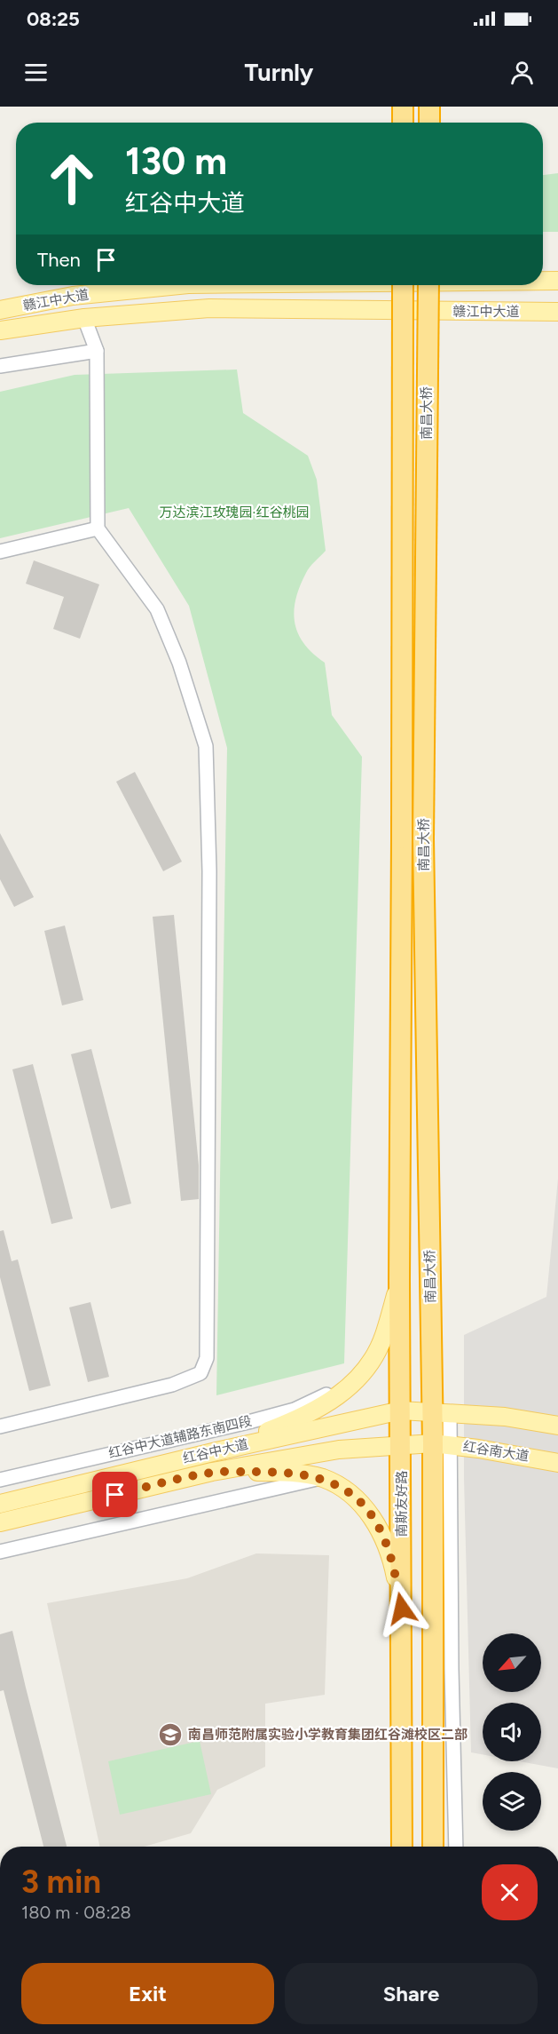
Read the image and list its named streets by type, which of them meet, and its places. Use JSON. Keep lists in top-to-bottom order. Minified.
{"streets":{"highway":["南昌大桥","南斯友好路"],"main road":["赣江中大道","红谷中大道","红谷南大道"],"street":["红谷中大道辅路东南四段"]},"crossings":[["南昌大桥","红谷中大道"],["南昌大桥","南斯友好路"],["红谷中大道","红谷南大道"],["红谷中大道","南斯友好路"]],"parks":["万达滨江玫瑰园·红谷桃园"],"places":{"school or university":["南昌师范附属实验小学教育集团红谷滩校区二部"]},"north":"bottom left","page":{"status":"08:25","header":"Turnly","turn":["130 m","红谷中大道"],"then":"Then","heading":["3 min","180 m · 08:28"],"buttons":["Exit","Share"]}}
